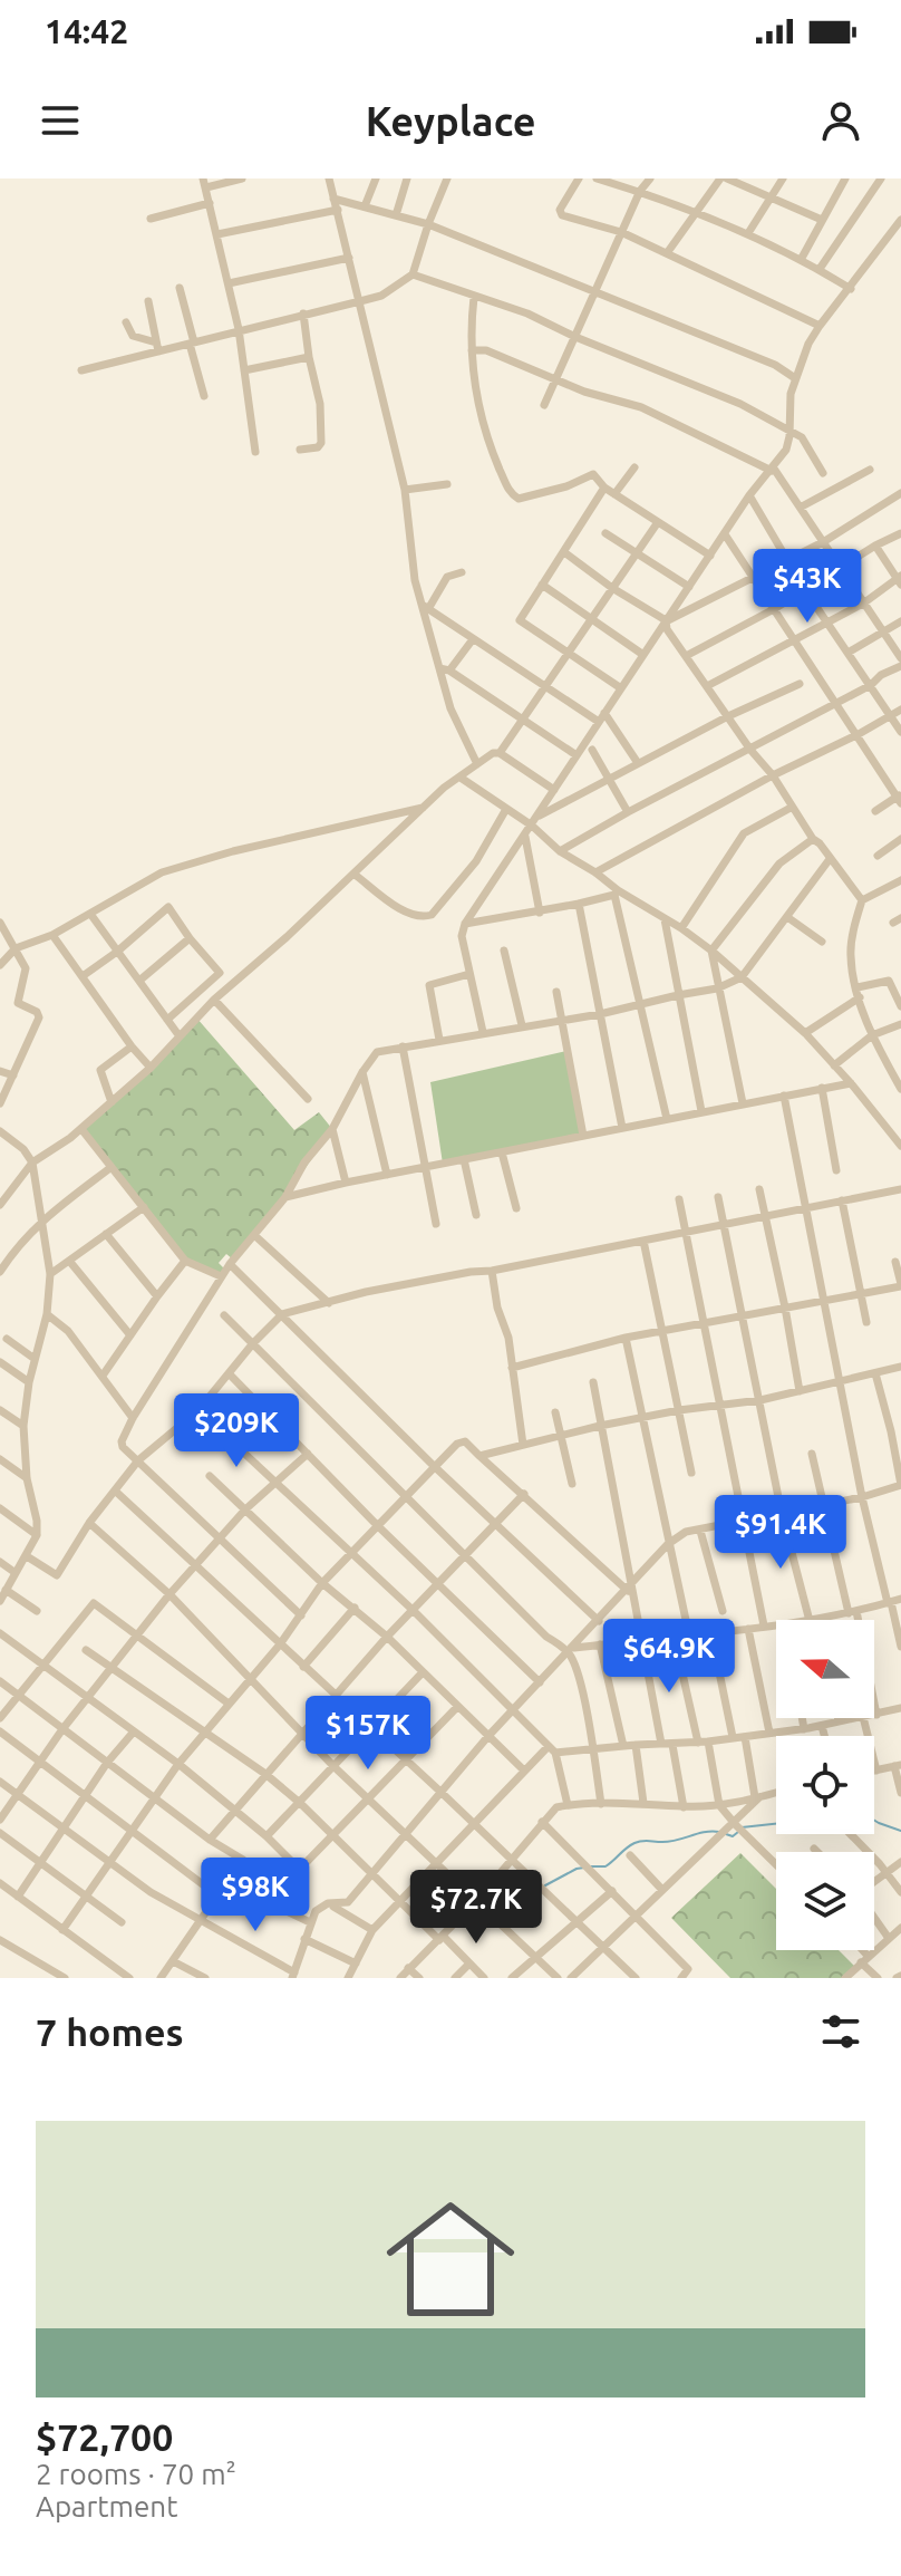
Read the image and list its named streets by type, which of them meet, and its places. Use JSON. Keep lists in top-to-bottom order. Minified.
{"north":"left","page":{"status":"14:42","header":"Keyplace","price":["$43K","$209K","$91.4K","$64.9K","$157K","$98K","$72.7K"],"heading":"7 homes","list":[{"name":"$72,700","note":"2 rooms · 70 m² · Apartment"}]}}
